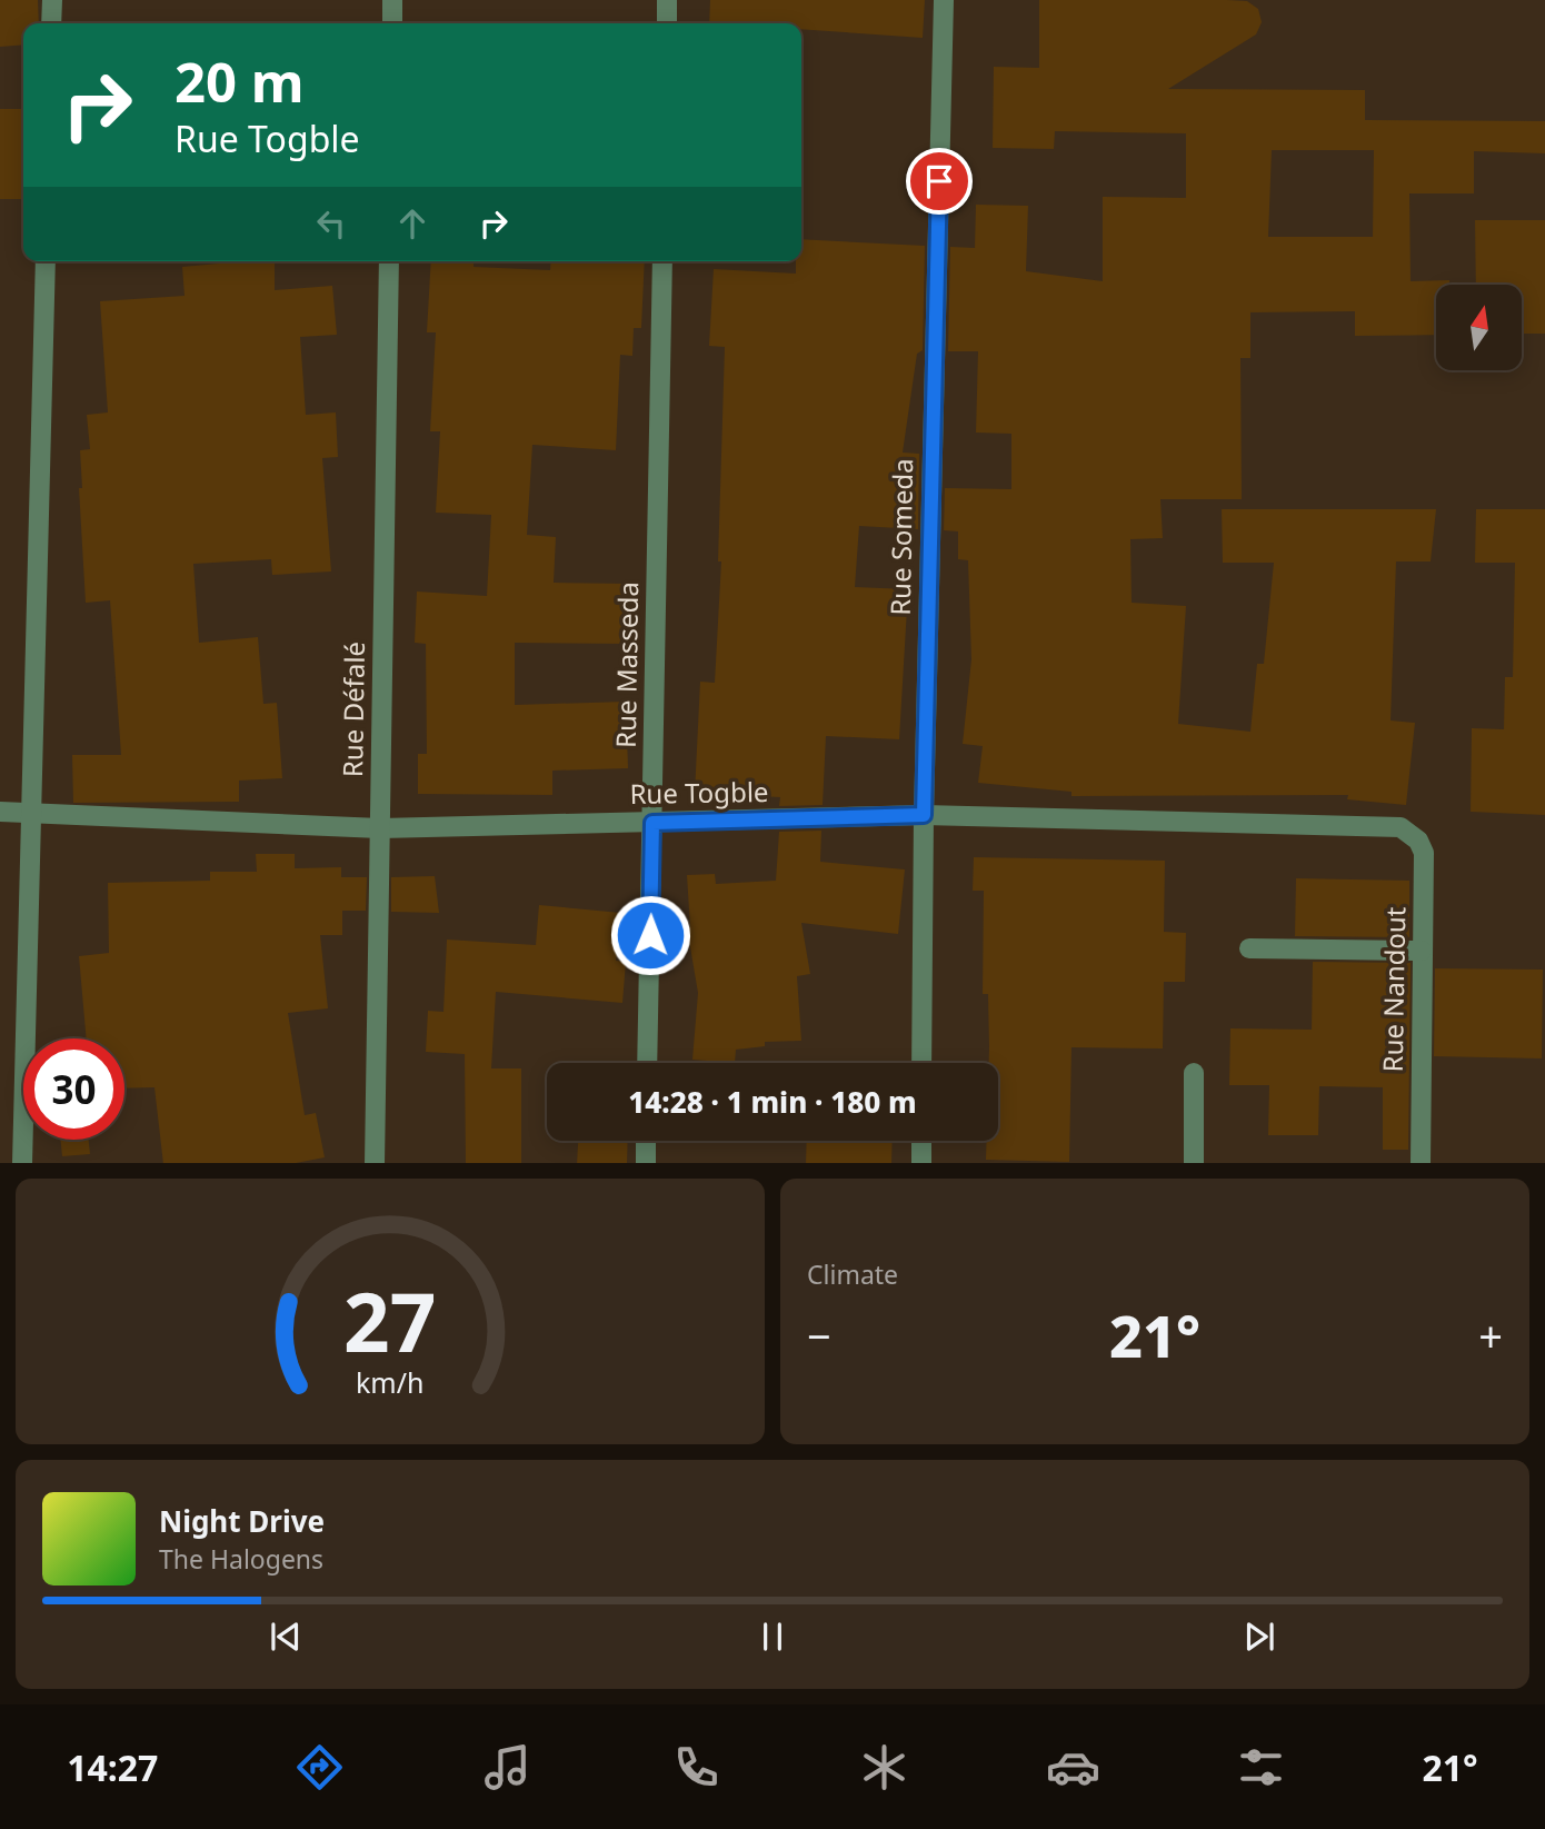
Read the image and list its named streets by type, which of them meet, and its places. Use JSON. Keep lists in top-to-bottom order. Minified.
{"streets":{"street":["Rue Someda","Rue Masseda","Rue Défalé","Rue Togble","Rue Nandout"]},"crossings":[["Rue Someda","Rue Togble"],["Rue Masseda","Rue Togble"],["Rue Défalé","Rue Togble"],["Rue Togble","Rue Nandout"]],"north":"top","page":{"turn":["20 m","Rue Togble"],"limit":"30","trip":"14:28 · 1 min · 180 m","tile":"Climate","heat":["−","21°","+"],"song":["Night Drive","The Halogens"],"tabs":["14:27","21°"],"gauge":["27","km/h"]}}
